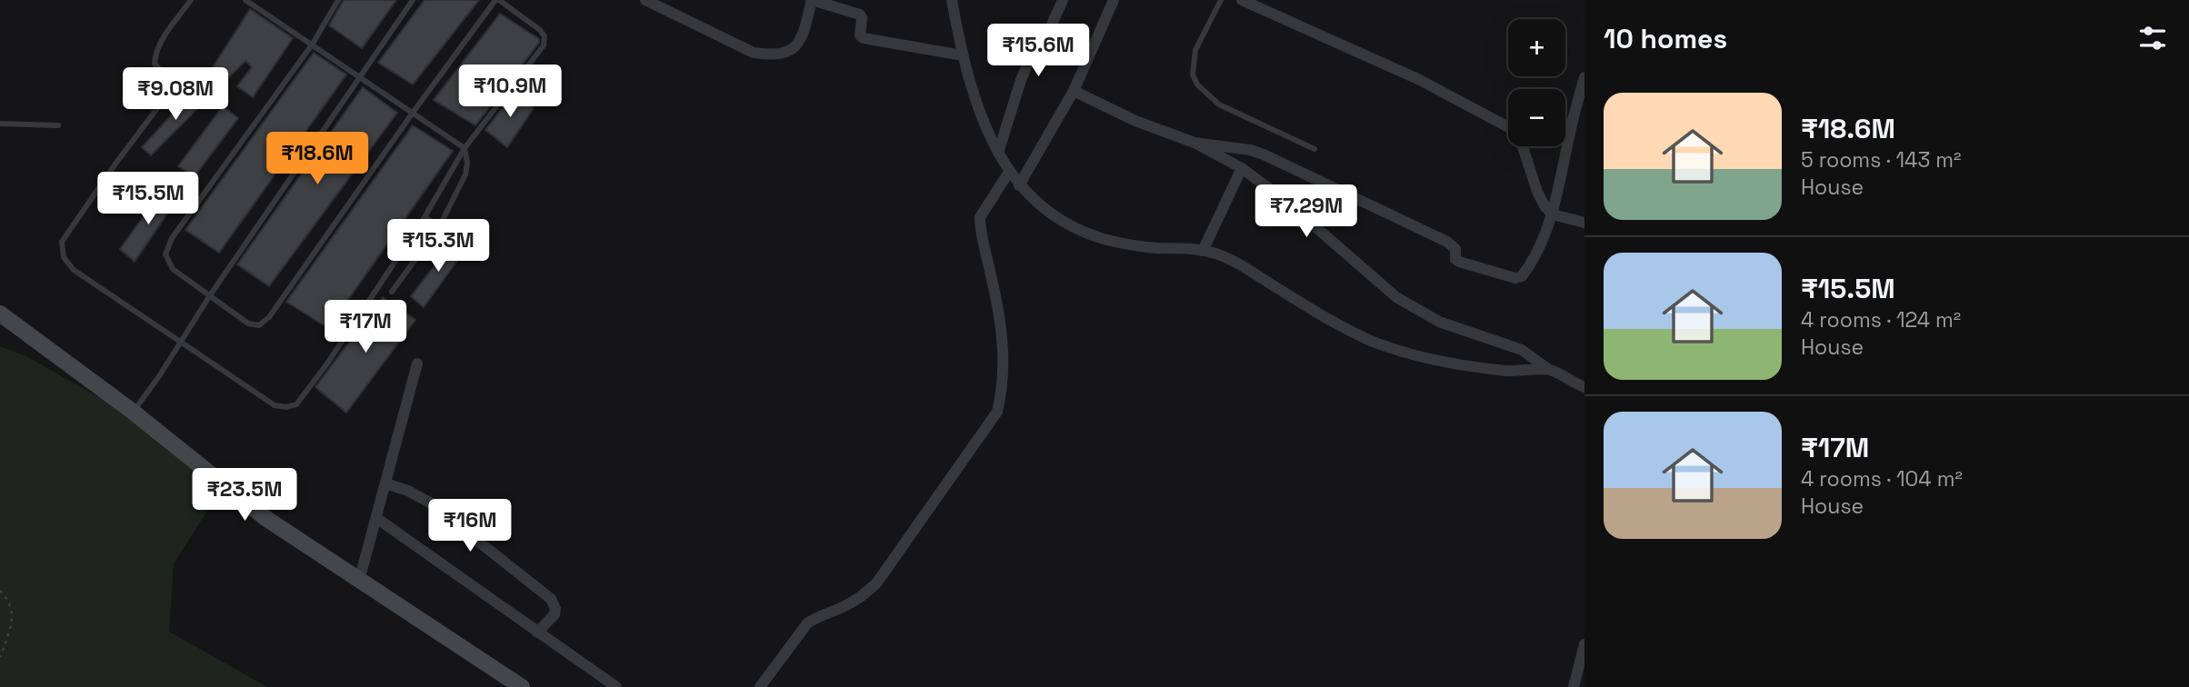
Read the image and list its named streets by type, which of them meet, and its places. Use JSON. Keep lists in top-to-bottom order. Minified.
{"page":{"heading":"10 homes","map_buttons":["+","−"],"price":["₹15.6M","₹10.9M","₹9.08M","₹18.6M","₹15.5M","₹7.29M","₹15.3M","₹17M","₹23.5M","₹16M"],"list":[{"name":"₹18.6M","note":"5 rooms · 143 m² · House"},{"name":"₹15.5M","note":"4 rooms · 124 m² · House"},{"name":"₹17M","note":"4 rooms · 104 m² · House"}]}}
